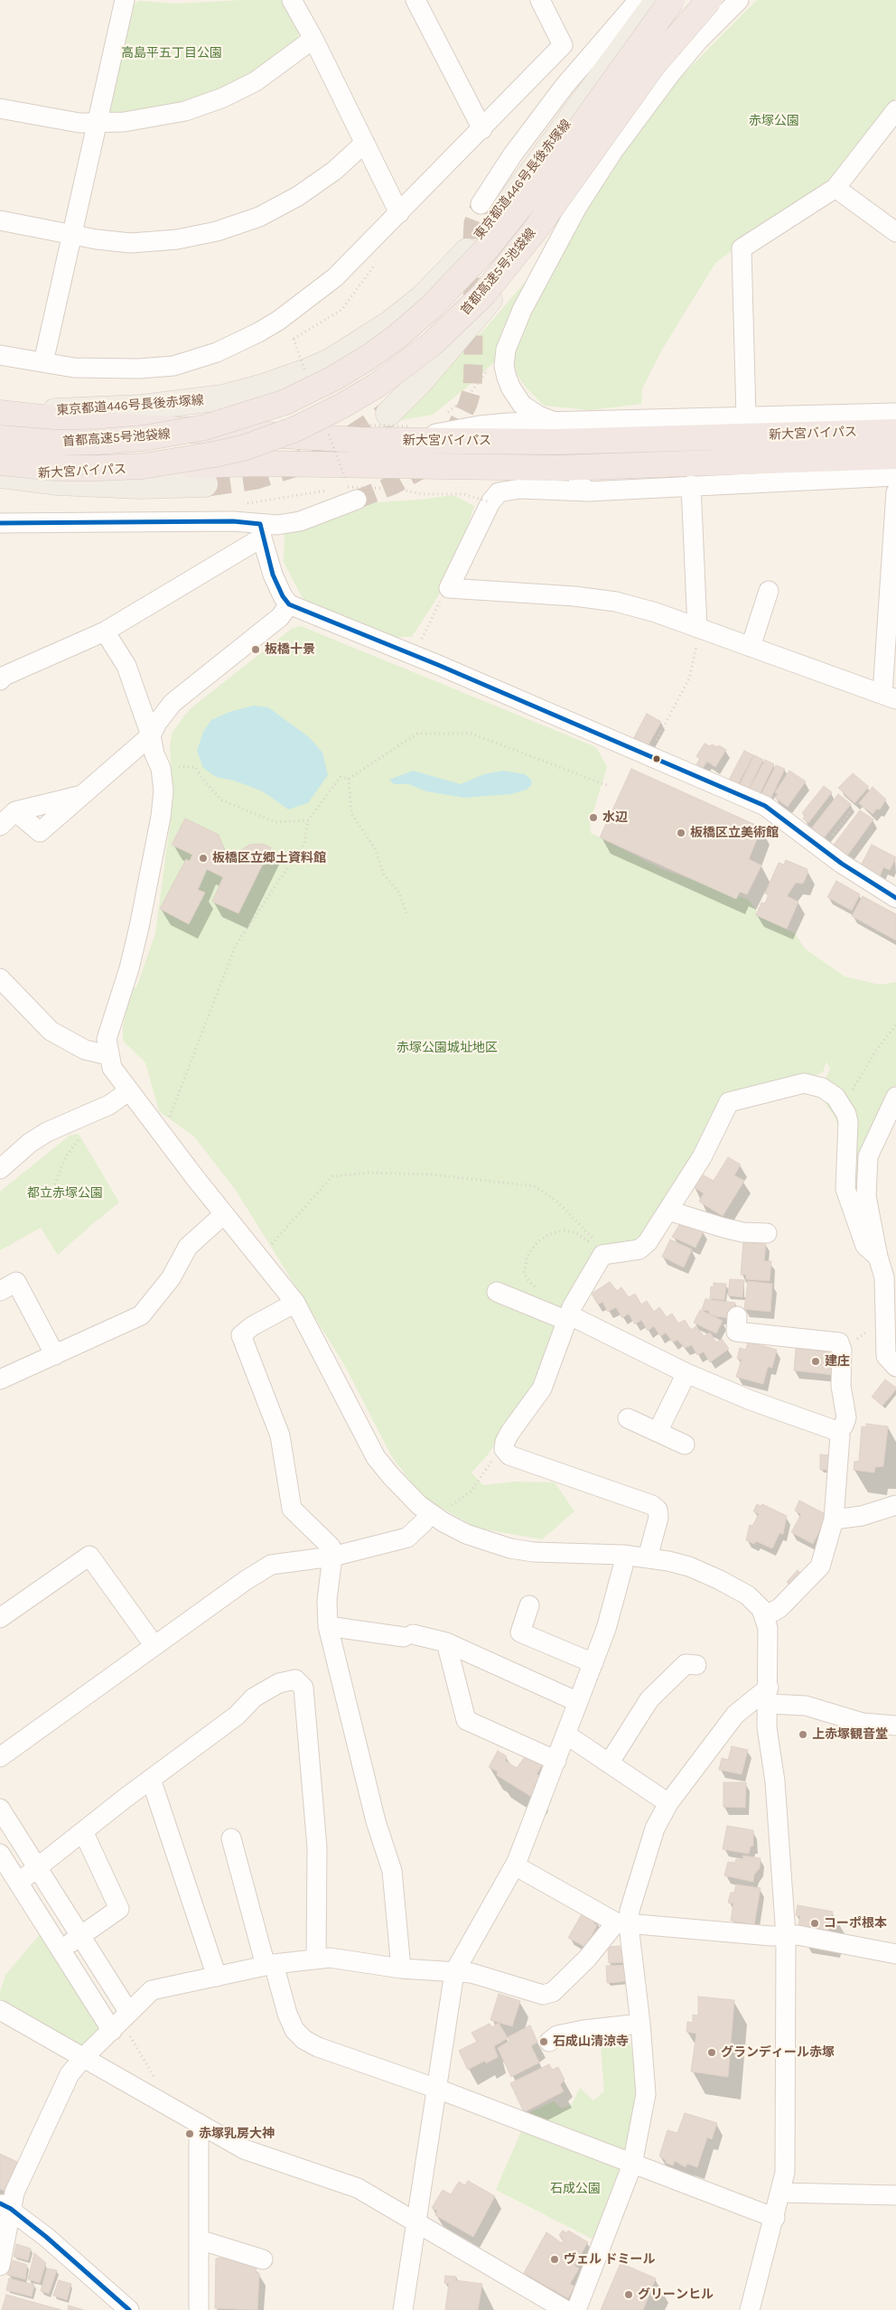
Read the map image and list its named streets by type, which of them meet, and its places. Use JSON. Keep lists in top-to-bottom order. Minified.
{"streets":{"highway":["首都高速5号池袋線","新大宮バイパス"],"main road":["東京都道446号長後赤塚線"]},"crossings":[["東京都道446号長後赤塚線","新大宮バイパス"]],"parks":["高島平五丁目公園","赤塚公園","赤塚公園城址地区","都立赤塚公園","石成公園"],"places":["板橋十景","水辺","板橋区立美術館","板橋区立郷土資料館","建庄","上赤塚観音堂","コーポ根本","石成山清涼寺","グランディール赤塚","赤塚乳房大神","ヴェル ドミール","グリーンヒル"]}
